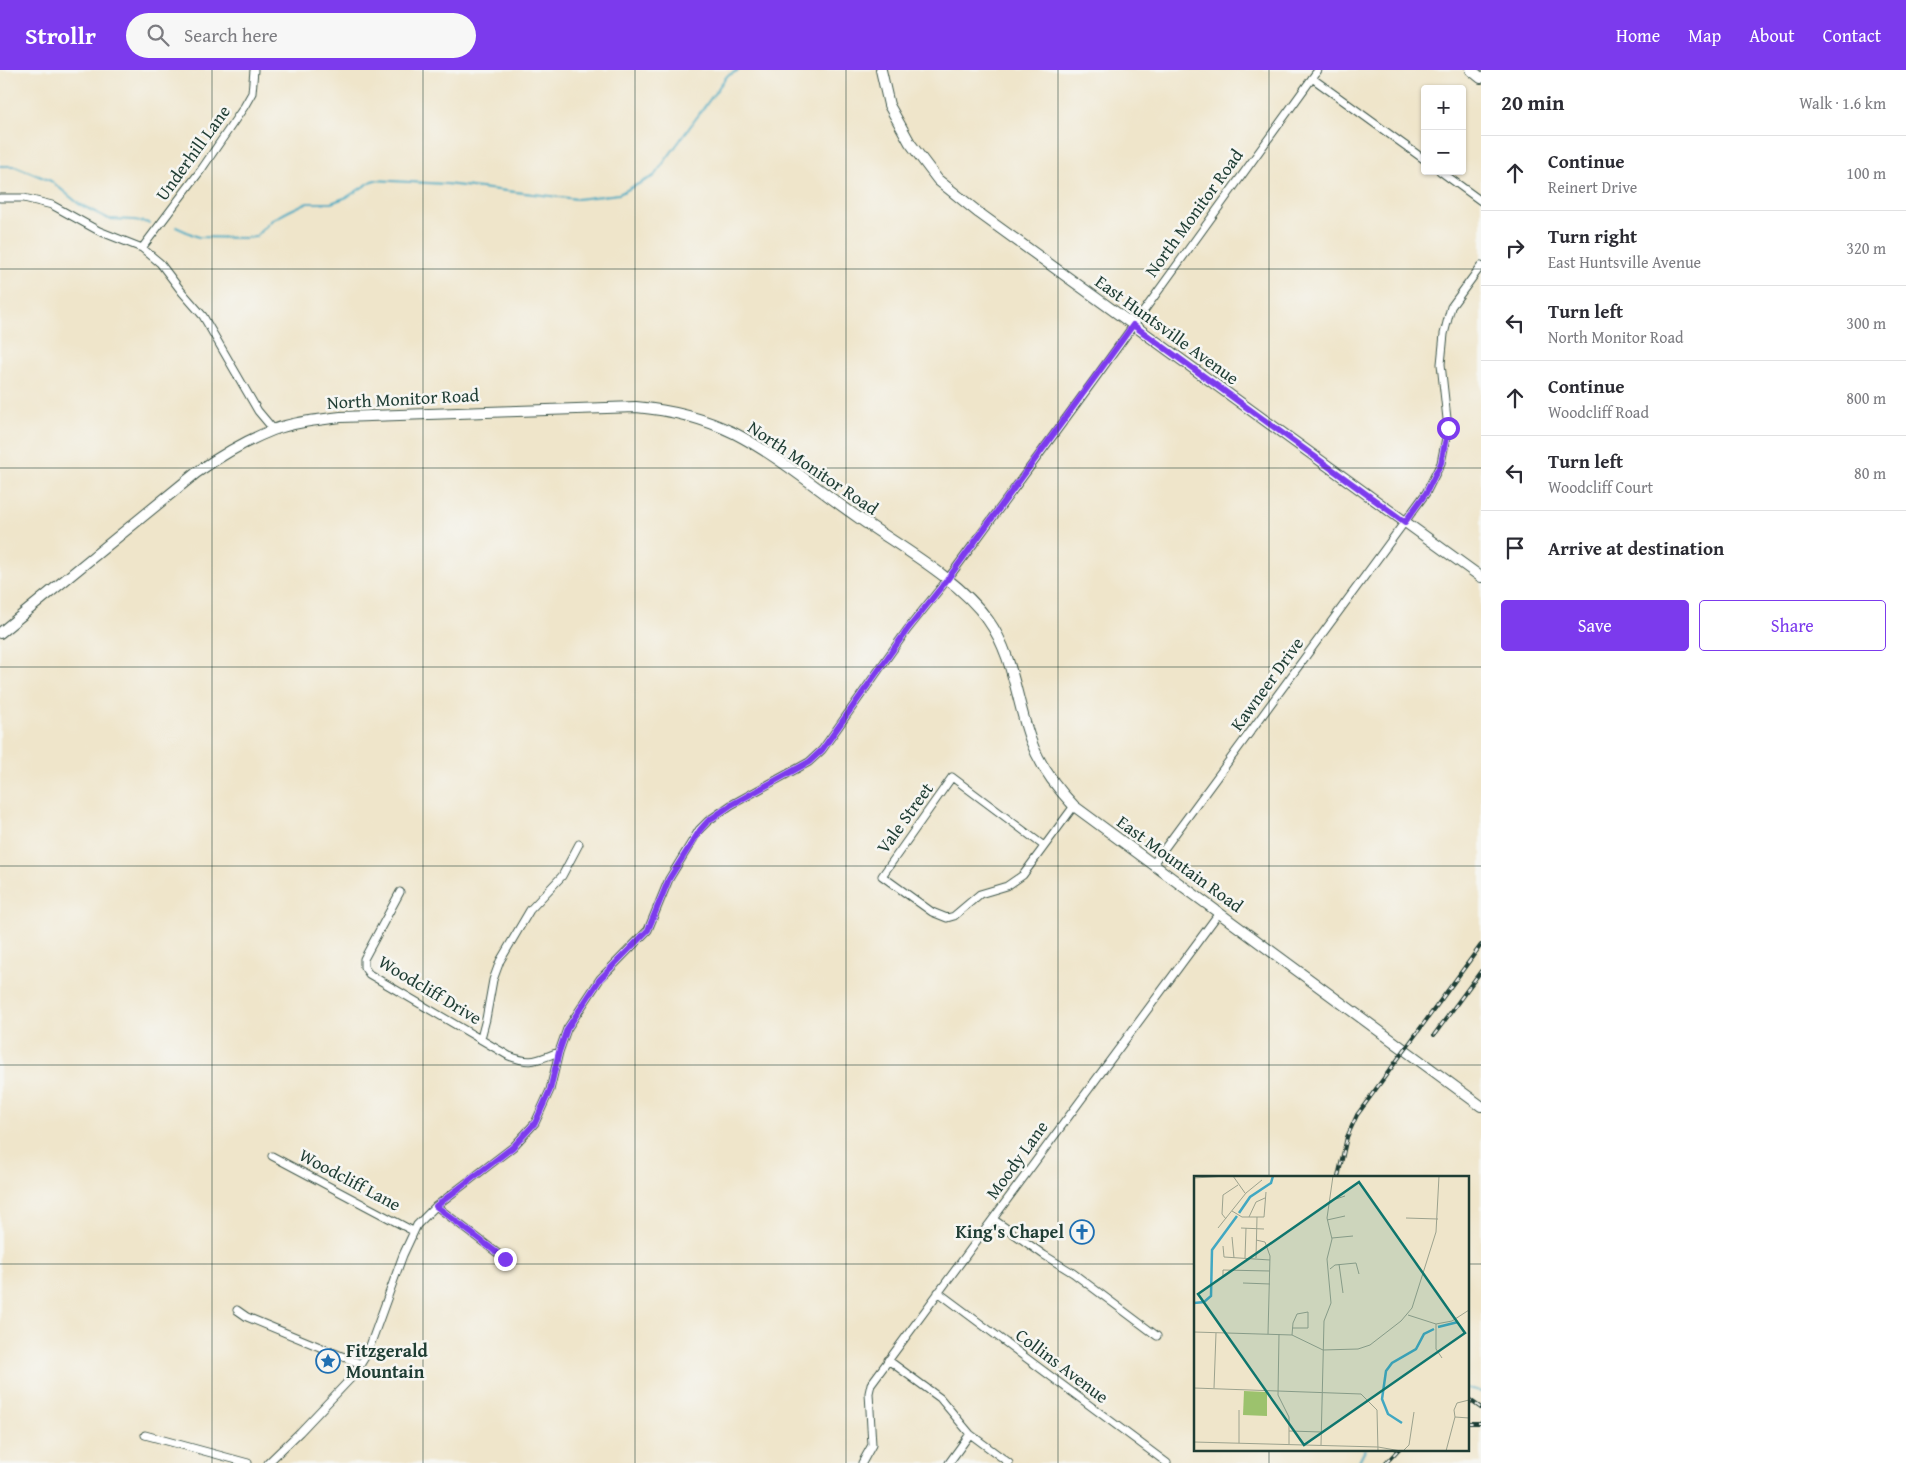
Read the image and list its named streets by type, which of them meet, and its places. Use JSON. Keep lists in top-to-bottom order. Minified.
{"streets":{"street":["Underhill Lane","North Monitor Road","East Huntsville Avenue","Kawneer Drive","Vale Street","East Mountain Road","Woodcliff Drive","Moody Lane","Woodcliff Lane","Collins Avenue"]},"crossings":[["North Monitor Road","East Huntsville Avenue"],["North Monitor Road","East Mountain Road"],["East Huntsville Avenue","Kawneer Drive"],["Kawneer Drive","East Mountain Road"],["East Mountain Road","Moody Lane"],["Moody Lane","Collins Avenue"]],"places":{"church":["King's Chapel"],"place":["Fitzgerald Mountain"]},"page":{"header":"Strollr","search":"Search here","nav":["Home","Map","About","Contact"],"heading":["20 min","Walk · 1.6 km"],"map_buttons":["+","−"],"list":[["Continue","Reinert Drive","100 m"],["Turn right","East Huntsville Avenue","320 m"],["Turn left","North Monitor Road","300 m"],["Continue","Woodcliff Road","800 m"],["Turn left","Woodcliff Court","80 m"],"Arrive at destination"],"buttons":["Save","Share"]}}
